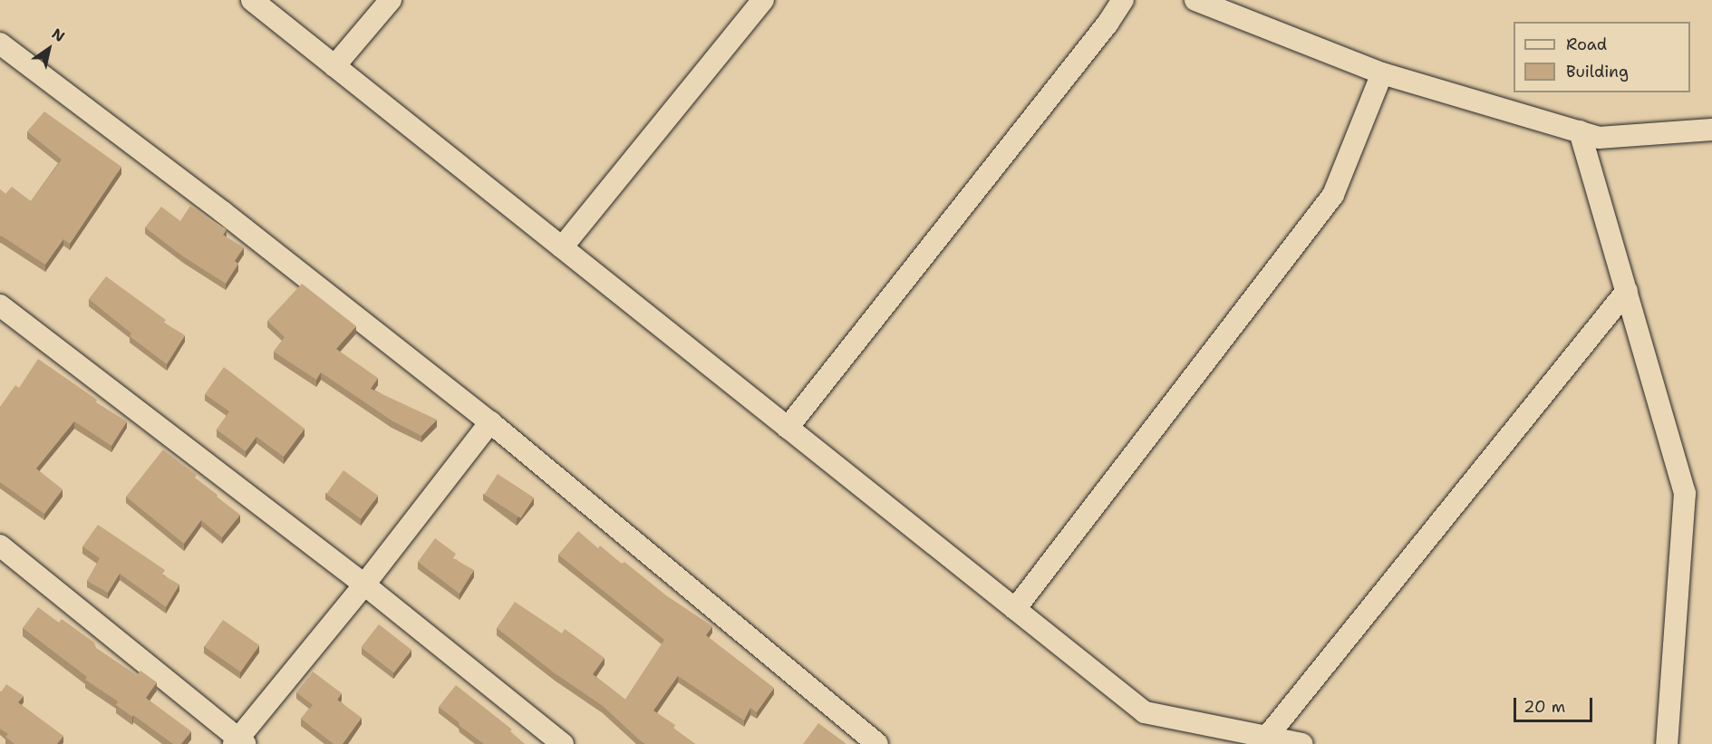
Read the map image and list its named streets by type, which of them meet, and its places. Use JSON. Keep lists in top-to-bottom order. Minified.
{"legend":["Road","Building"],"scale_bar":"20 m","north":"top right"}
